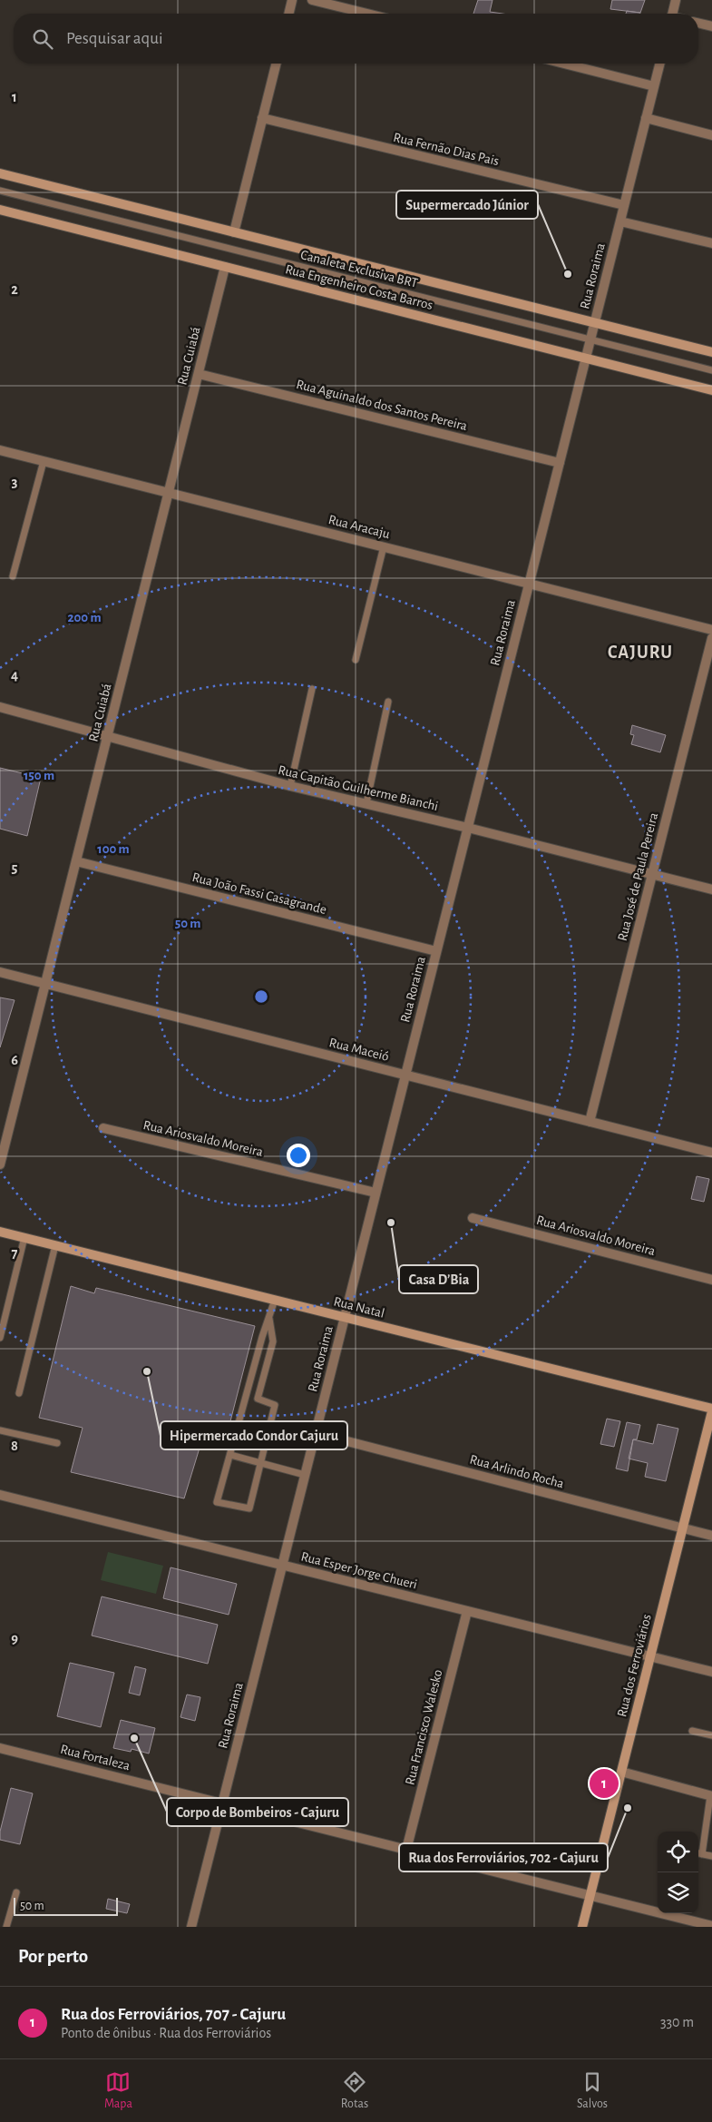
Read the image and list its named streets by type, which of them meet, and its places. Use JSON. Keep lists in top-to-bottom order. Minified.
{"streets":{"street":["Rua Fernão Dias Pais","Rua Roraima","Rua Engenheiro Costa Barros","Rua Cuiabá","Rua Aguinaldo dos Santos Pereira","Rua Aracaju","Rua Capitão Guilherme Bianchi","Rua José de Paula Pereira","Rua João Fassi Casagrande","Rua Maceió","Rua Ariosvaldo Moreira","Rua Natal","Rua Arlindo Rocha","Rua Esper Jorge Chueri","Rua dos Ferroviários","Rua Francisco Walesko","Rua Fortaleza"],"lane":["Canaleta Exclusiva BRT"]},"crossings":[["Rua Fernão Dias Pais","Rua Roraima"],["Canaleta Exclusiva BRT","Rua Roraima"],["Rua Roraima","Rua Engenheiro Costa Barros"],["Rua Roraima","Rua Aguinaldo dos Santos Pereira"],["Rua Roraima","Rua Aracaju"],["Rua Roraima","Rua Capitão Guilherme Bianchi"],["Rua Roraima","Rua João Fassi Casagrande"],["Rua Roraima","Rua Maceió"],["Rua Roraima","Rua Ariosvaldo Moreira"],["Rua Roraima","Rua Natal"],["Rua Roraima","Rua Arlindo Rocha"],["Rua Roraima","Rua Esper Jorge Chueri"],["Rua Roraima","Rua Fortaleza"],["Rua Engenheiro Costa Barros","Rua Cuiabá"],["Rua Cuiabá","Rua Aguinaldo dos Santos Pereira"],["Rua Cuiabá","Rua Aracaju"],["Rua Cuiabá","Rua Capitão Guilherme Bianchi"],["Rua Cuiabá","Rua João Fassi Casagrande"],["Rua Cuiabá","Rua Maceió"],["Rua Capitão Guilherme Bianchi","Rua José de Paula Pereira"],["Rua José de Paula Pereira","Rua Maceió"],["Rua Natal","Rua dos Ferroviários"],["Rua Arlindo Rocha","Rua dos Ferroviários"],["Rua Esper Jorge Chueri","Rua dos Ferroviários"],["Rua Esper Jorge Chueri","Rua Francisco Walesko"],["Rua dos Ferroviários","Rua Fortaleza"],["Rua Francisco Walesko","Rua Fortaleza"]],"districts":["CAJURU"],"places":["Supermercado Júnior","Casa D’Bia","Hipermercado Condor Cajuru","Corpo de Bombeiros - Cajuru","Rua dos Ferroviários, 702 - Cajuru"],"scale_bar":"50 m","page":{"search":"Pesquisar aqui","pins":"1","scale":"50 m","heading":"Por perto","list":[{"mark":"1","name":"Rua dos Ferroviários, 707 - Cajuru","note":"Ponto de ônibus · Rua dos Ferroviários","value":"330 m"}],"nav":["Mapa","Rotas","Salvos"]},"grid":{"rows":["1","2","3","4","5","6","7","8","9"]},"rings":["200 m","150 m","100 m","50 m"]}
